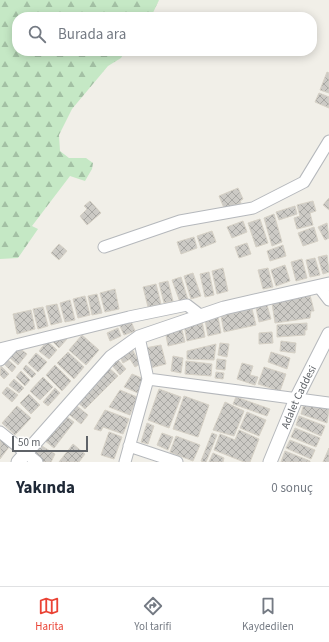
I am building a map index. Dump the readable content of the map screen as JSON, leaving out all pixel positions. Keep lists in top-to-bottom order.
{
  "streets": {
    "street": ["Adalet Caddesi"]
  },
  "scale_bar": "50 m",
  "page": {
    "search": "Burada ara",
    "scale": "50 m",
    "heading": ["Yakında", "0 sonuç"],
    "nav": ["Harita", "Yol tarifi", "Kaydedilen"]
  }
}
